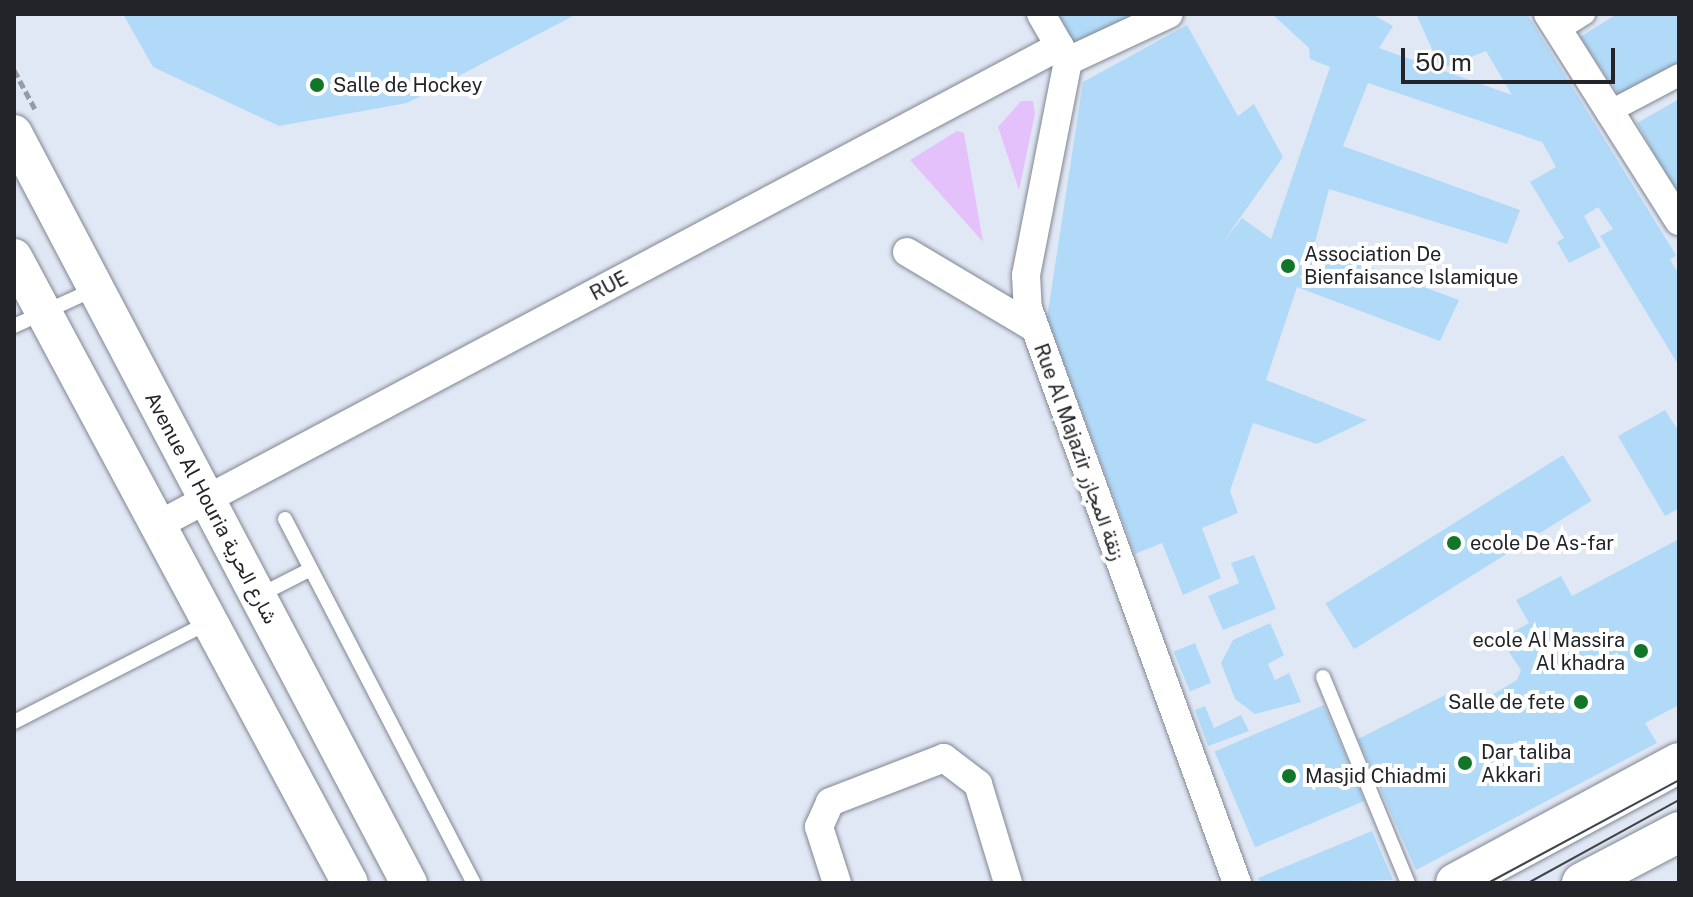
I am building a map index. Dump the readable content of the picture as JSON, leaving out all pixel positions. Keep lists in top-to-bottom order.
{
  "streets": {
    "street": ["RUE", "Rue Al Majazir زنقة المجازر", "Avenue Al Houria شارع الحرية"]
  },
  "crossings": [
    ["RUE", "Rue Al Majazir زنقة المجازر"],
    ["RUE", "Avenue Al Houria شارع الحرية"]
  ],
  "places": [
    "Salle de Hockey",
    "Association De Bienfaisance Islamique",
    "ecole De As-far",
    "ecole Al Massira Al khadra",
    "Salle de fete",
    "Dar taliba Akkari",
    "Masjid Chiadmi"
  ],
  "scale_bar": "50 m"
}
